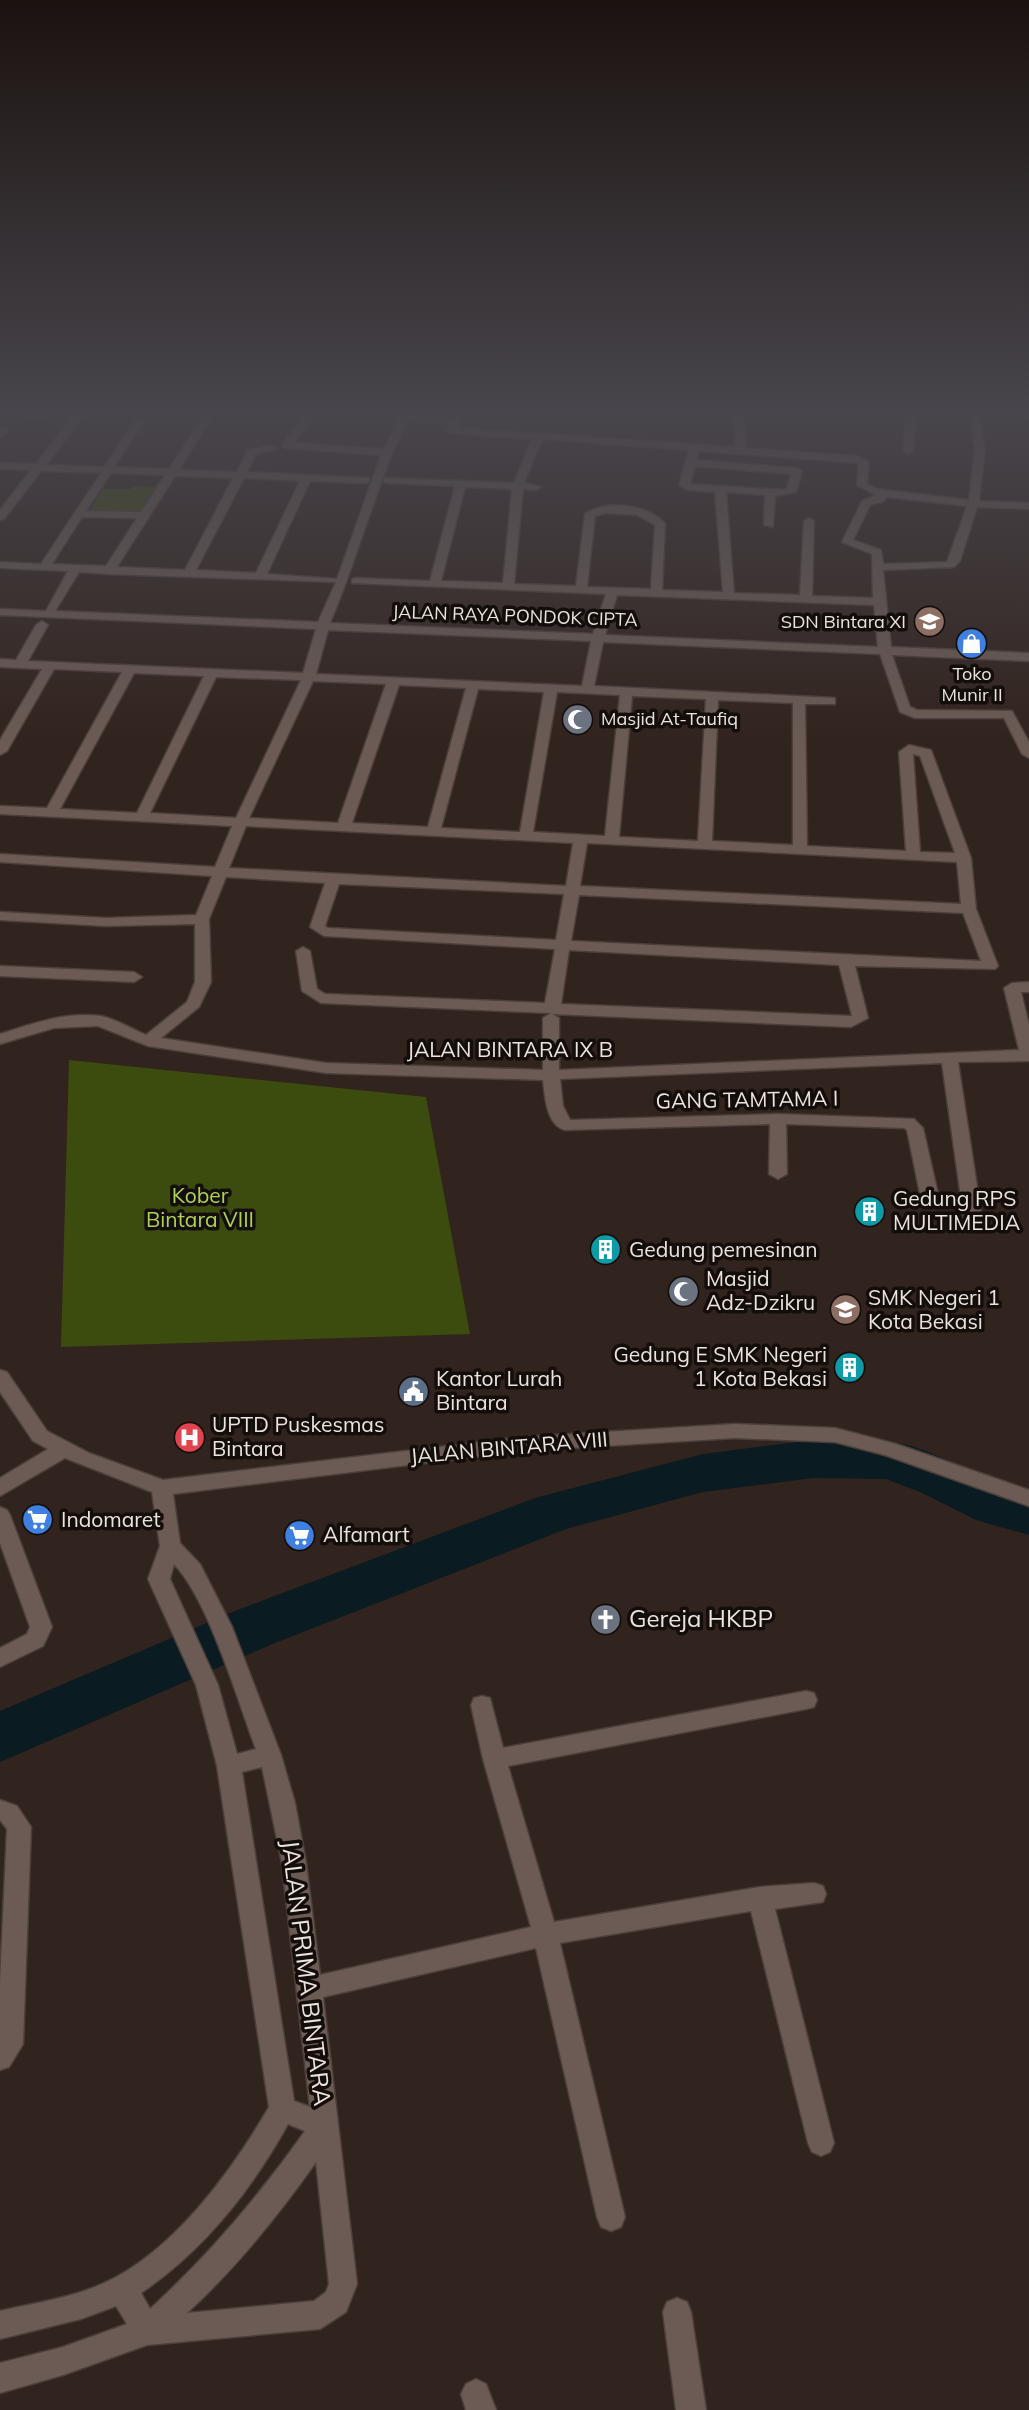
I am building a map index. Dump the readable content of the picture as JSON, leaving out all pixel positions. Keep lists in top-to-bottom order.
{
  "streets": {
    "street": [
      "JALAN RAYA PONDOK CIPTA",
      "JALAN BINTARA IX B",
      "GANG TAMTAMA I",
      "JALAN BINTARA VIII",
      "JALAN PRIMA BINTARA"
    ]
  },
  "crossings": [
    ["JALAN BINTARA IX B", "GANG TAMTAMA I"],
    ["JALAN BINTARA VIII", "JALAN PRIMA BINTARA"]
  ],
  "parks": ["Kober Bintara VIII"],
  "places": {
    "school or university": ["SDN Bintara XI", "SMK Negeri 1 Kota Bekasi"],
    "shop": ["Toko Munir II"],
    "mosque": ["Masjid At-Taufiq", "Masjid Adz-Dzikru"],
    "building": ["Gedung RPS MULTIMEDIA", "Gedung pemesinan", "Gedung E SMK Negeri 1 Kota Bekasi"],
    "public building": ["Kantor Lurah Bintara"],
    "hospital": ["UPTD Puskesmas Bintara"],
    "supermarket": ["Indomaret", "Alfamart"],
    "church": ["Gereja HKBP"]
  }
}
